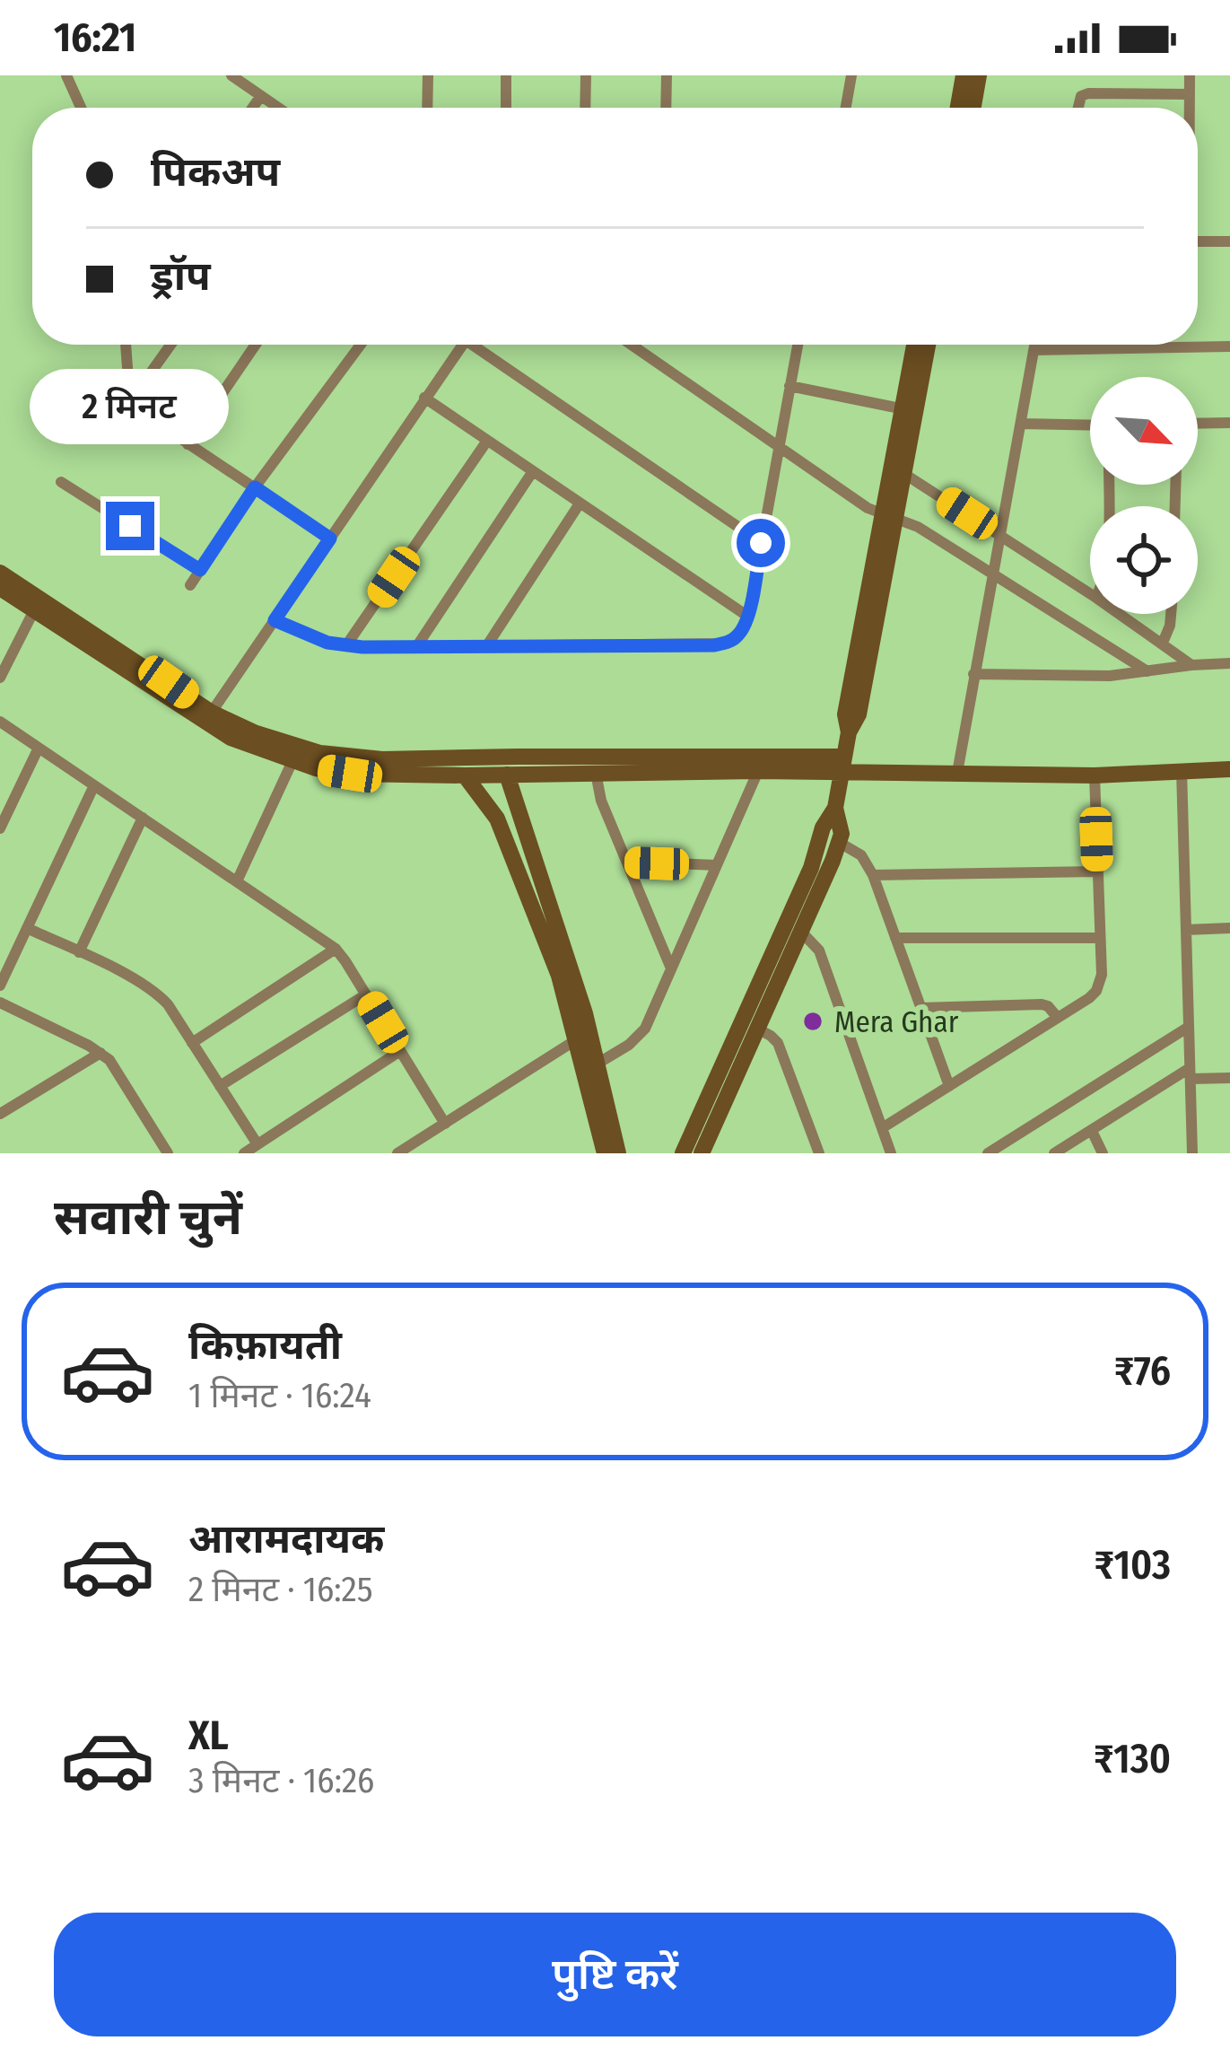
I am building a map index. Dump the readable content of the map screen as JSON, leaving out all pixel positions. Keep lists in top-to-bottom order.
{
  "places": ["Mera Ghar"],
  "north": "bottom right",
  "page": {
    "status": "16:21",
    "banner": ["पिकअप", "ड्रॉप"],
    "bubble": "2 मिनट",
    "heading": "सवारी चुनें",
    "list": [
      {
        "name": "किफ़ायती",
        "note": "1 मिनट · 16:24",
        "value": "₹76"
      },
      {
        "name": "आरामदायक",
        "note": "2 मिनट · 16:25",
        "value": "₹103"
      },
      {
        "name": "XL",
        "note": "3 मिनट · 16:26",
        "value": "₹130"
      }
    ],
    "buttons": "पुष्टि करें"
  }
}
